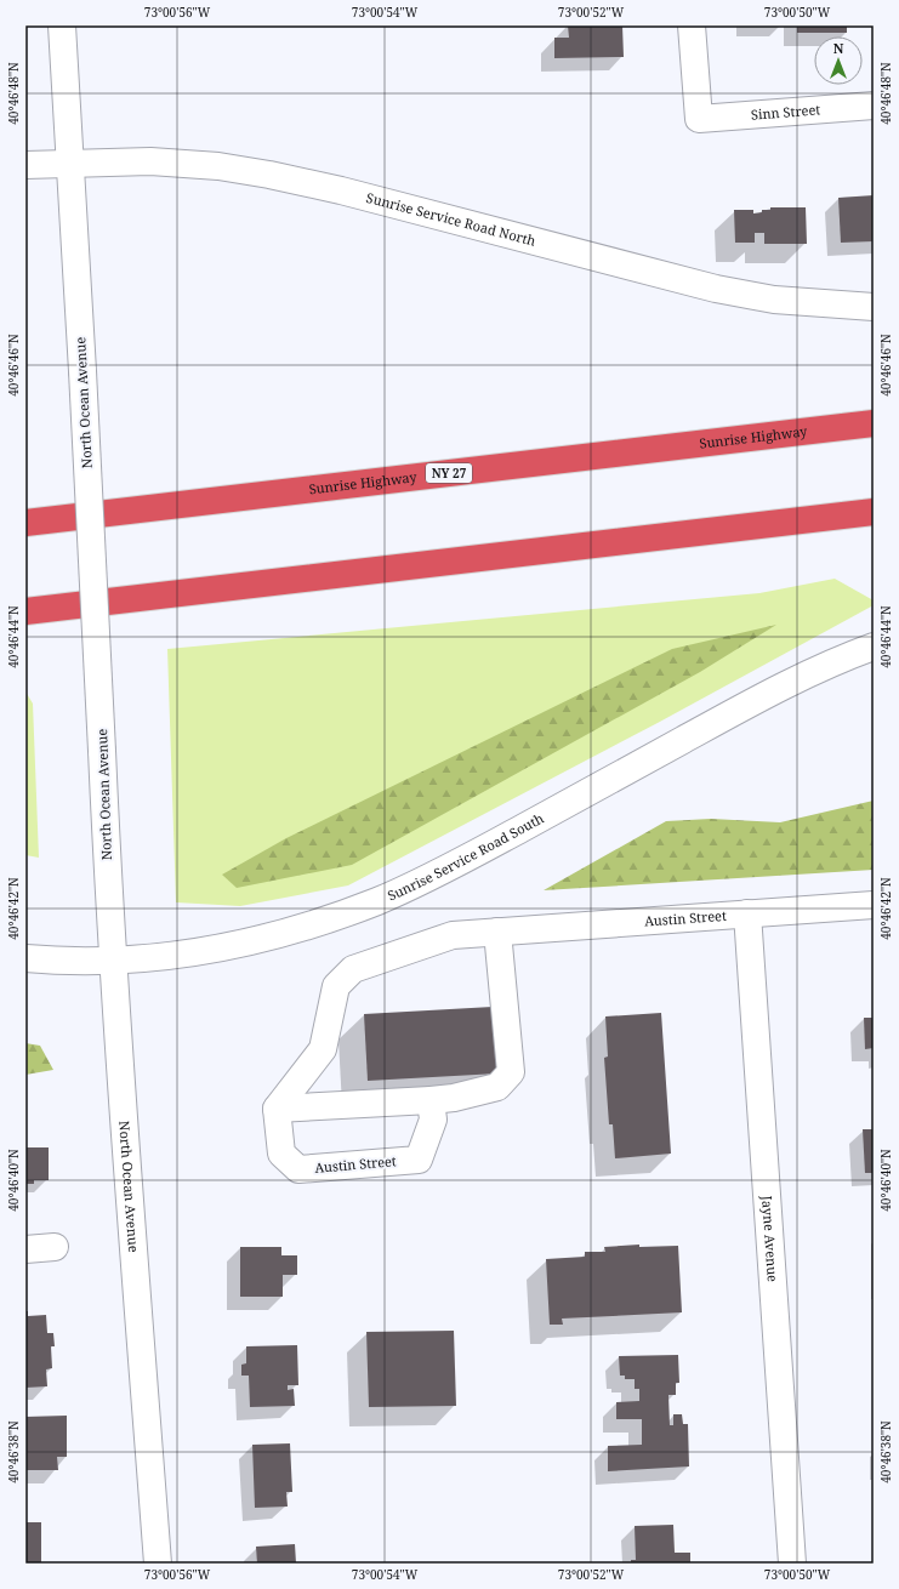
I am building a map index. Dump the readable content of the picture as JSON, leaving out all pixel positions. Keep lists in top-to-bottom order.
{
  "streets": {
    "highway": ["Sunrise Highway", "NY 27"],
    "street": [
      "Sinn Street",
      "Sunrise Service Road North",
      "North Ocean Avenue",
      "Sunrise Service Road South",
      "Austin Street",
      "Jayne Avenue"
    ]
  },
  "crossings": [
    ["Sunrise Service Road North", "North Ocean Avenue"],
    ["North Ocean Avenue", "Sunrise Service Road South"],
    ["Austin Street", "Jayne Avenue"]
  ],
  "north": "top",
  "coordinates": [
    "73°00'56\"W",
    "73°00'54\"W",
    "73°00'52\"W",
    "73°00'50\"W",
    "40°46'48\"N",
    "40°46'46\"N",
    "40°46'44\"N",
    "40°46'42\"N",
    "40°46'40\"N",
    "40°46'38\"N"
  ]
}
